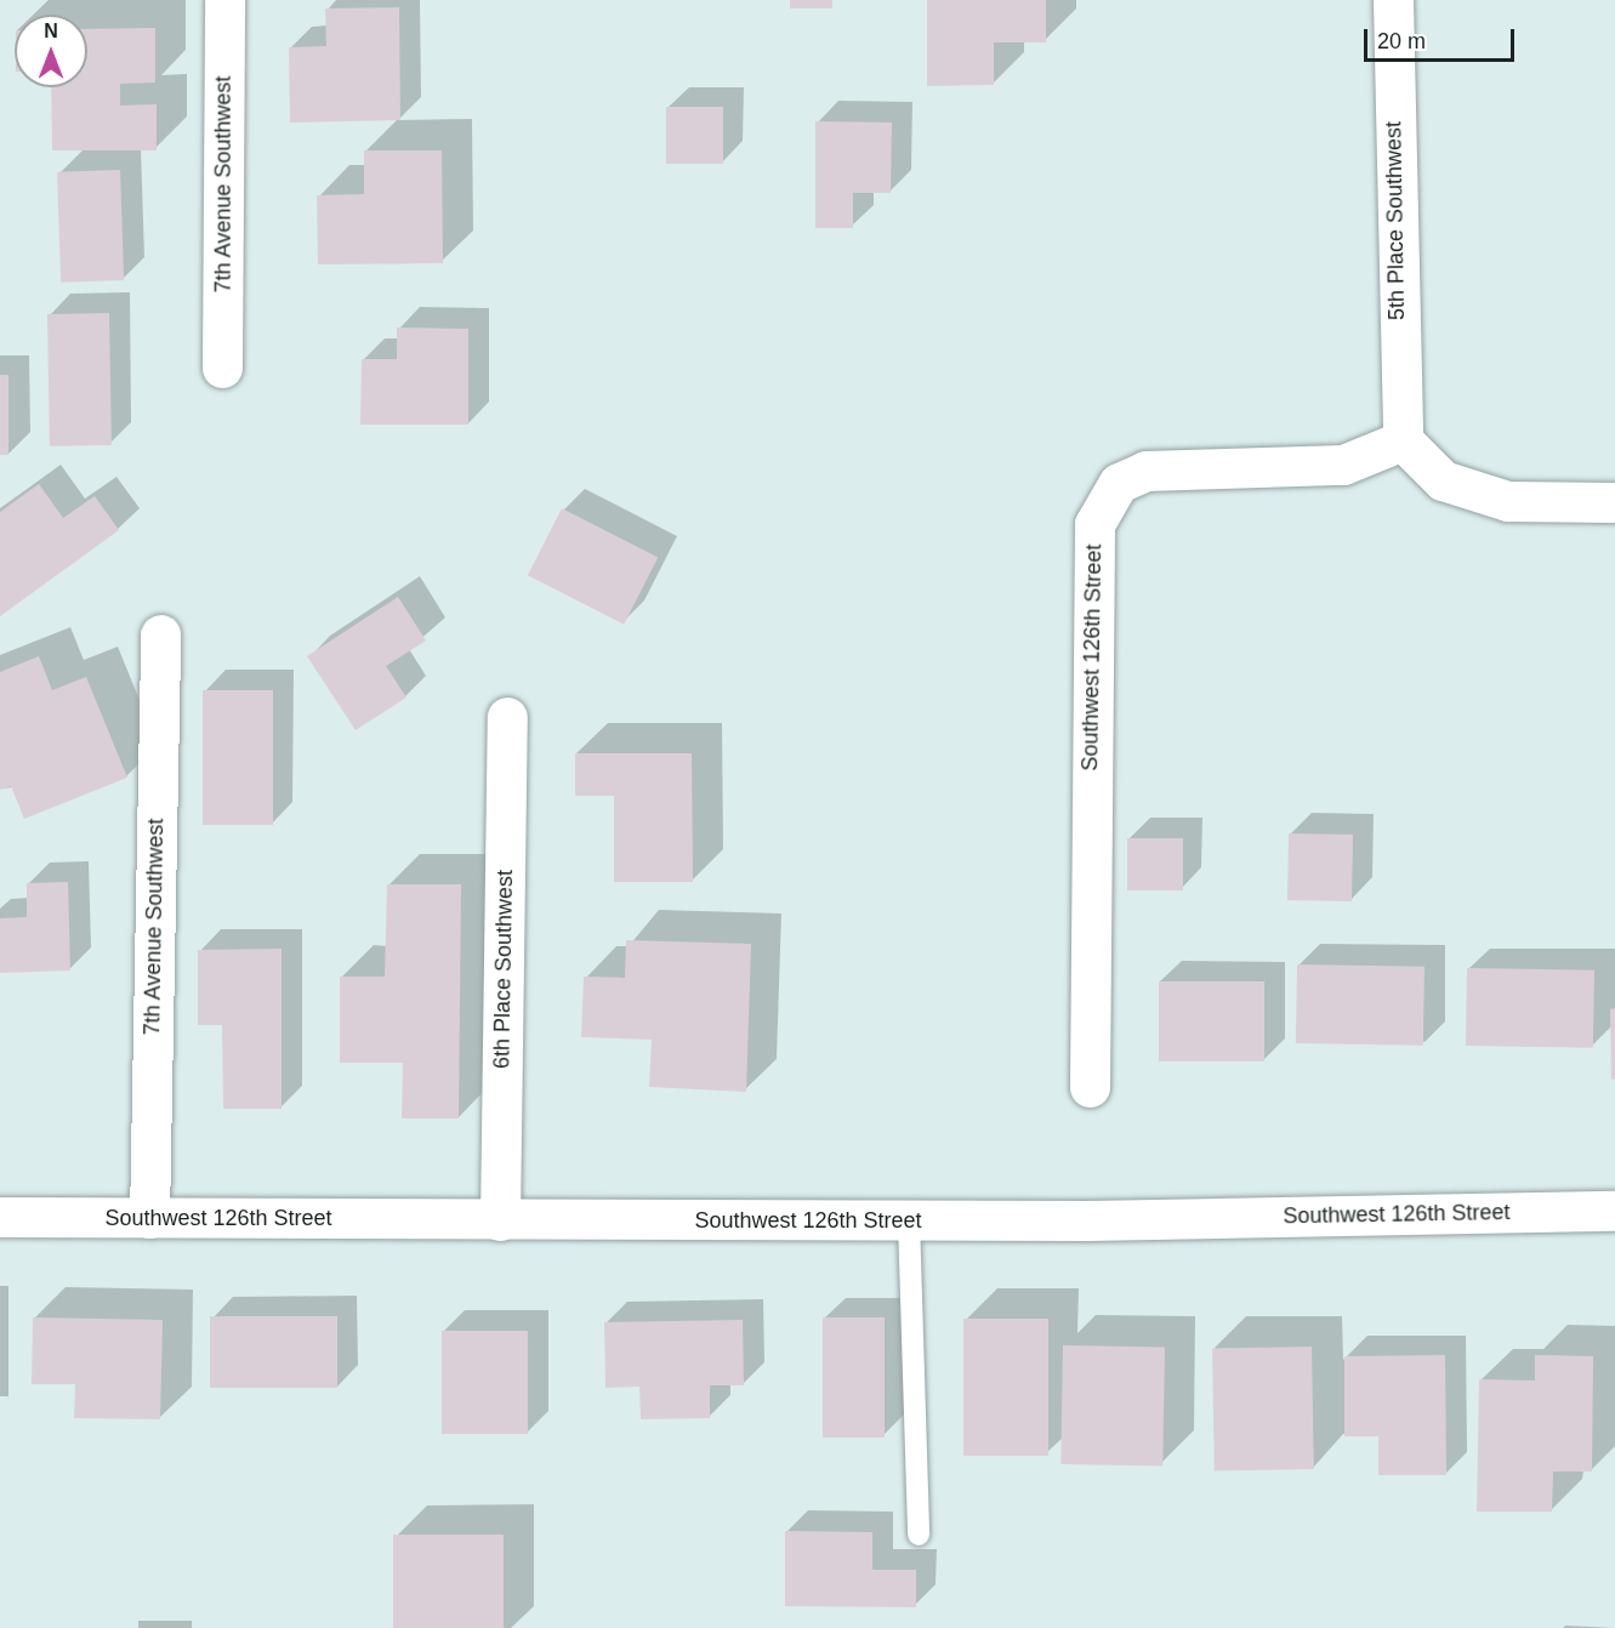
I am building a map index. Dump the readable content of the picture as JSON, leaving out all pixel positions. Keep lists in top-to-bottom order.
{
  "streets": {
    "street": [
      "7th Avenue Southwest",
      "5th Place Southwest",
      "Southwest 126th Street",
      "6th Place Southwest"
    ]
  },
  "crossings": [
    ["7th Avenue Southwest", "Southwest 126th Street"],
    ["5th Place Southwest", "Southwest 126th Street"],
    ["Southwest 126th Street", "6th Place Southwest"]
  ],
  "scale_bar": "20 m",
  "north": "top"
}
